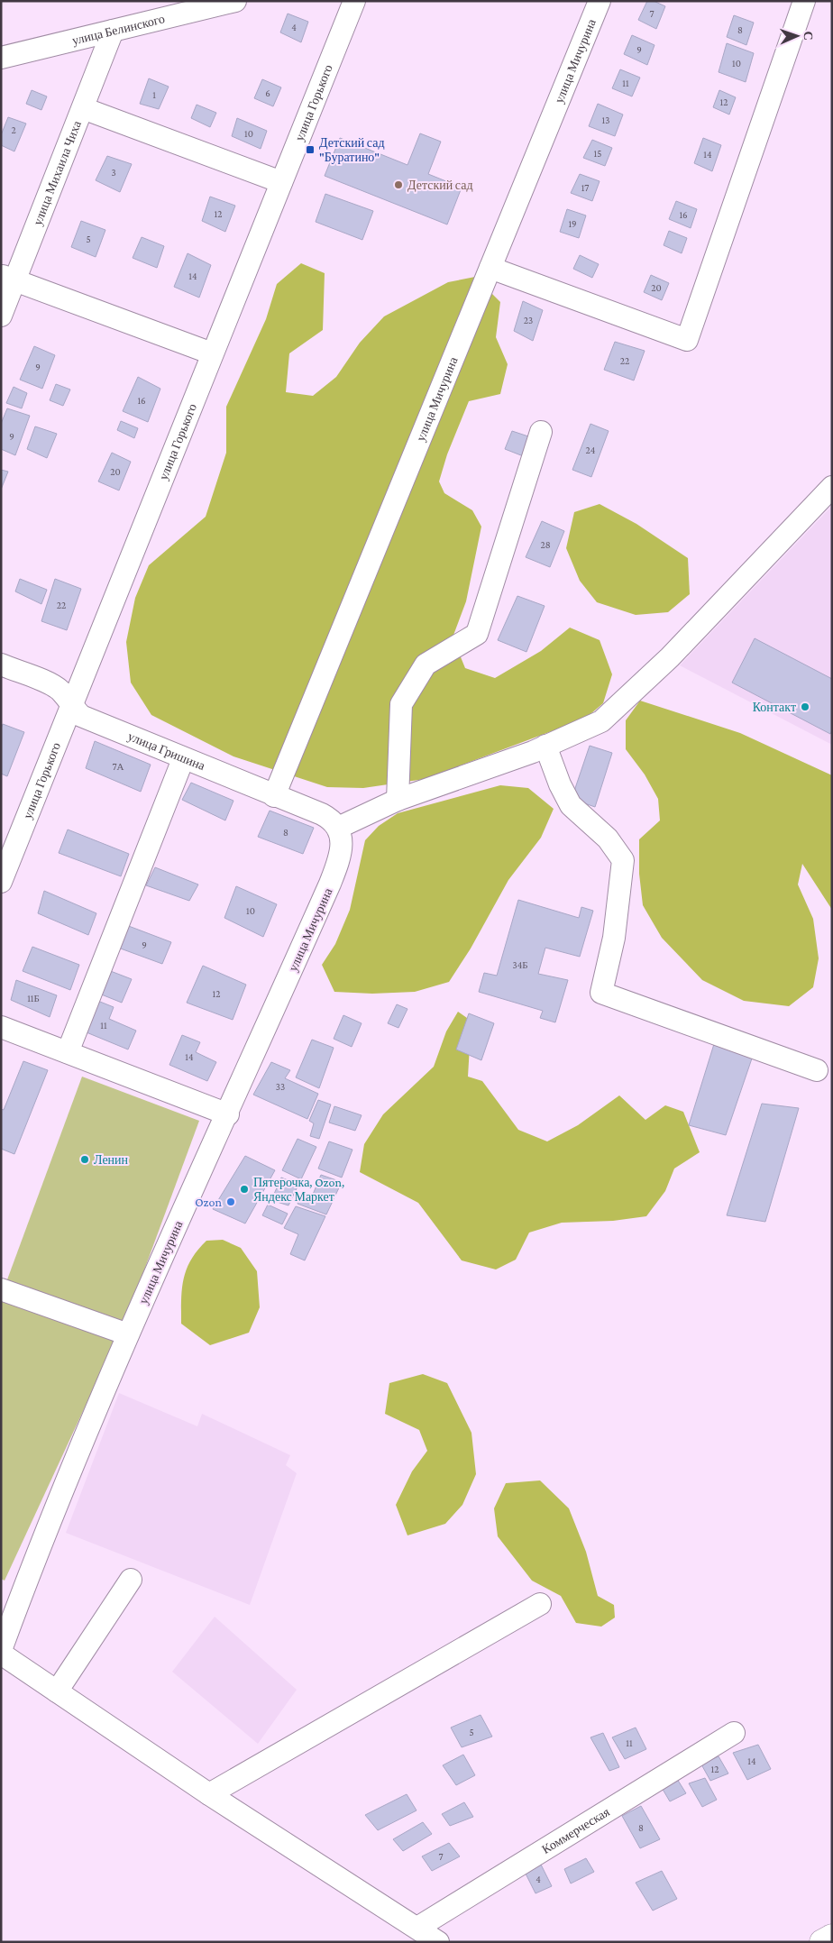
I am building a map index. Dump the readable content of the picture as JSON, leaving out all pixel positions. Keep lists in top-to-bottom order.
{
  "streets": {
    "street": [
      "улица Белинского",
      "улица Мичурина",
      "улица Горького",
      "улица Михаила Чиха",
      "улица Гришина",
      "Коммерческая"
    ]
  },
  "crossings": [
    ["улица Белинского", "улица Михаила Чиха"],
    ["улица Мичурина", "улица Гришина"],
    ["улица Горького", "улица Гришина"]
  ],
  "places": {
    "transit": ["Детский сад \"Буратино\""],
    "other": [
      "Детский сад",
      "Контакт",
      "Ленин",
      "Пятерочка, Ozon, Яндекс Маркет",
      "Ozon"
    ]
  },
  "house_numbers": [
    "7",
    "4",
    "8",
    "9",
    "10",
    "11",
    "6",
    "1",
    "12",
    "13",
    "2",
    "10",
    "15",
    "14",
    "3",
    "17",
    "12",
    "16",
    "19",
    "5",
    "14",
    "20",
    "23",
    "22",
    "9",
    "16",
    "9",
    "24",
    "20",
    "28",
    "22",
    "7А",
    "8",
    "10",
    "9",
    "34Б",
    "12",
    "11Б",
    "11",
    "14",
    "33",
    "5",
    "11",
    "14",
    "12",
    "8",
    "7",
    "4"
  ],
  "north": "right"
}
